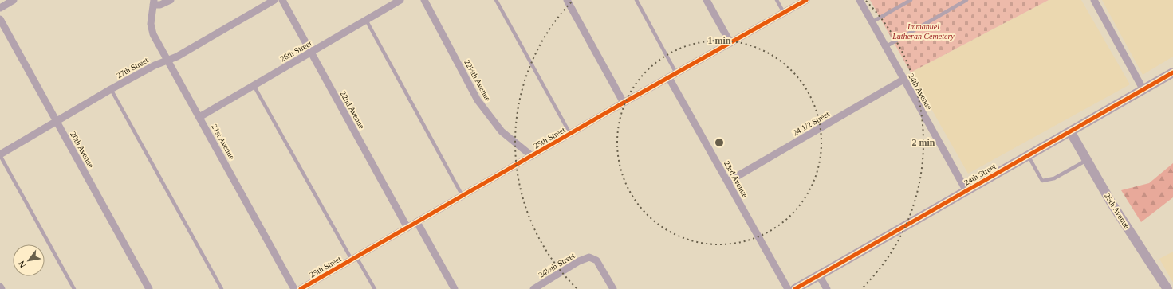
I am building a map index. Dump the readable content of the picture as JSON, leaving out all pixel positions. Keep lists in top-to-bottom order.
{
  "streets": {
    "street": [
      "26th Street",
      "27th Street",
      "22½th Avenue",
      "24th Avenue",
      "22nd Avenue",
      "24 1/2 Street",
      "25th Street",
      "21st Avenue",
      "20th Avenue",
      "24th Street",
      "23rd Avenue",
      "25th Avenue",
      "24½th Street"
    ]
  },
  "crossings": [
    ["26th Street", "22nd Avenue"],
    ["26th Street", "21st Avenue"],
    ["27th Street", "21st Avenue"],
    ["27th Street", "20th Avenue"],
    ["22½th Avenue", "25th Street"],
    ["24th Avenue", "24 1/2 Street"],
    ["24th Avenue", "24th Street"],
    ["22nd Avenue", "25th Street"],
    ["24 1/2 Street", "23rd Avenue"],
    ["25th Street", "23rd Avenue"],
    ["24th Street", "25th Avenue"]
  ],
  "parks": ["Immanuel Lutheran Cemetery"],
  "north": "bottom left",
  "rings": ["1 min", "2 min"]
}
